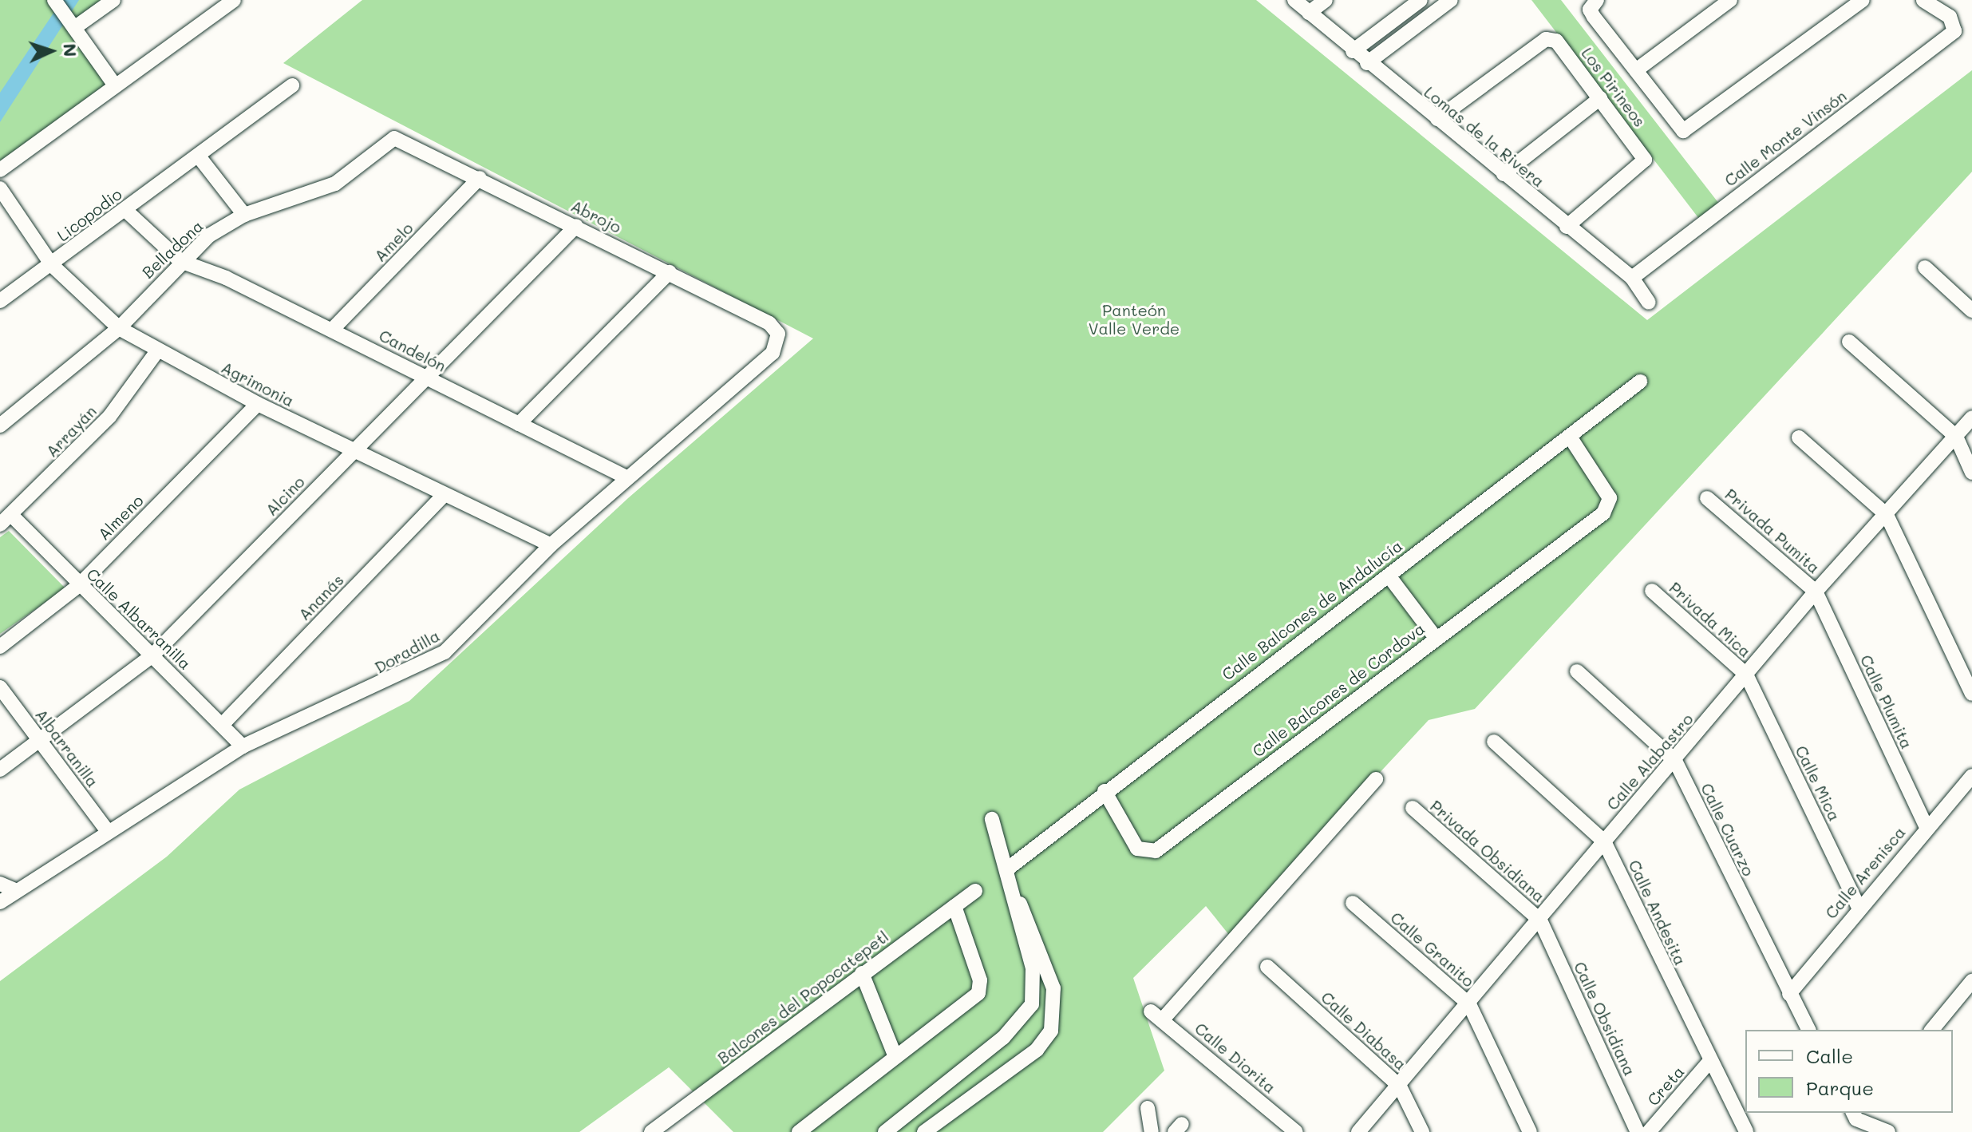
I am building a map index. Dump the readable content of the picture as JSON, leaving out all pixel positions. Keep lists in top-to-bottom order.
{
  "streets": {
    "street": [
      "Los Pirineos",
      "Lomas de la Rivera",
      "Calle Monte Vinsón",
      "Licopodio",
      "Abrojo",
      "Amelo",
      "Belladona",
      "Candelón",
      "Agrimonia",
      "Arrayán",
      "Alcino",
      "Almeno",
      "Privada Pumita",
      "Ananás",
      "Calle Balcones de Andalucía",
      "Calle Albarranilla",
      "Privada Mica",
      "Doradilla",
      "Calle Balcones de Cordova",
      "Calle Plumita",
      "Albarranilla",
      "Calle Alabastro",
      "Calle Mica",
      "Calle Cuarzo",
      "Privada Obsidiana",
      "Calle Arenisca",
      "Calle Andesita",
      "Calle Granito",
      "Balcones del Popocatepetl",
      "Calle Obsidiana",
      "Calle Diabasa",
      "Calle Diorita",
      "Creta"
    ]
  },
  "crossings": [
    ["Los Pirineos", "Lomas de la Rivera"],
    ["Lomas de la Rivera", "Calle Monte Vinsón"],
    ["Licopodio", "Candelón"],
    ["Licopodio", "Agrimonia"],
    ["Abrojo", "Amelo"],
    ["Abrojo", "Belladona"],
    ["Abrojo", "Alcino"],
    ["Abrojo", "Doradilla"],
    ["Amelo", "Candelón"],
    ["Belladona", "Candelón"],
    ["Belladona", "Agrimonia"],
    ["Candelón", "Alcino"],
    ["Candelón", "Doradilla"],
    ["Agrimonia", "Arrayán"],
    ["Agrimonia", "Alcino"],
    ["Agrimonia", "Almeno"],
    ["Agrimonia", "Ananás"],
    ["Agrimonia", "Doradilla"],
    ["Arrayán", "Calle Albarranilla"],
    ["Alcino", "Calle Albarranilla"],
    ["Alcino", "Albarranilla"],
    ["Almeno", "Calle Albarranilla"],
    ["Privada Pumita", "Calle Plumita"],
    ["Privada Pumita", "Calle Alabastro"],
    ["Ananás", "Calle Albarranilla"],
    ["Calle Balcones de Andalucía", "Calle Balcones de Cordova"],
    ["Calle Albarranilla", "Doradilla"],
    ["Privada Mica", "Calle Alabastro"],
    ["Privada Mica", "Calle Mica"],
    ["Doradilla", "Albarranilla"],
    ["Calle Plumita", "Calle Alabastro"],
    ["Calle Plumita", "Calle Arenisca"],
    ["Calle Alabastro", "Calle Mica"],
    ["Calle Alabastro", "Calle Cuarzo"],
    ["Calle Alabastro", "Privada Obsidiana"],
    ["Calle Alabastro", "Calle Andesita"],
    ["Calle Alabastro", "Calle Granito"],
    ["Calle Alabastro", "Calle Obsidiana"],
    ["Calle Alabastro", "Calle Diabasa"],
    ["Calle Mica", "Calle Arenisca"],
    ["Calle Cuarzo", "Calle Arenisca"],
    ["Privada Obsidiana", "Calle Obsidiana"],
    ["Calle Andesita", "Creta"]
  ],
  "parks": ["Panteón Valle Verde"],
  "legend": ["Calle", "Parque"],
  "north": "right"
}
